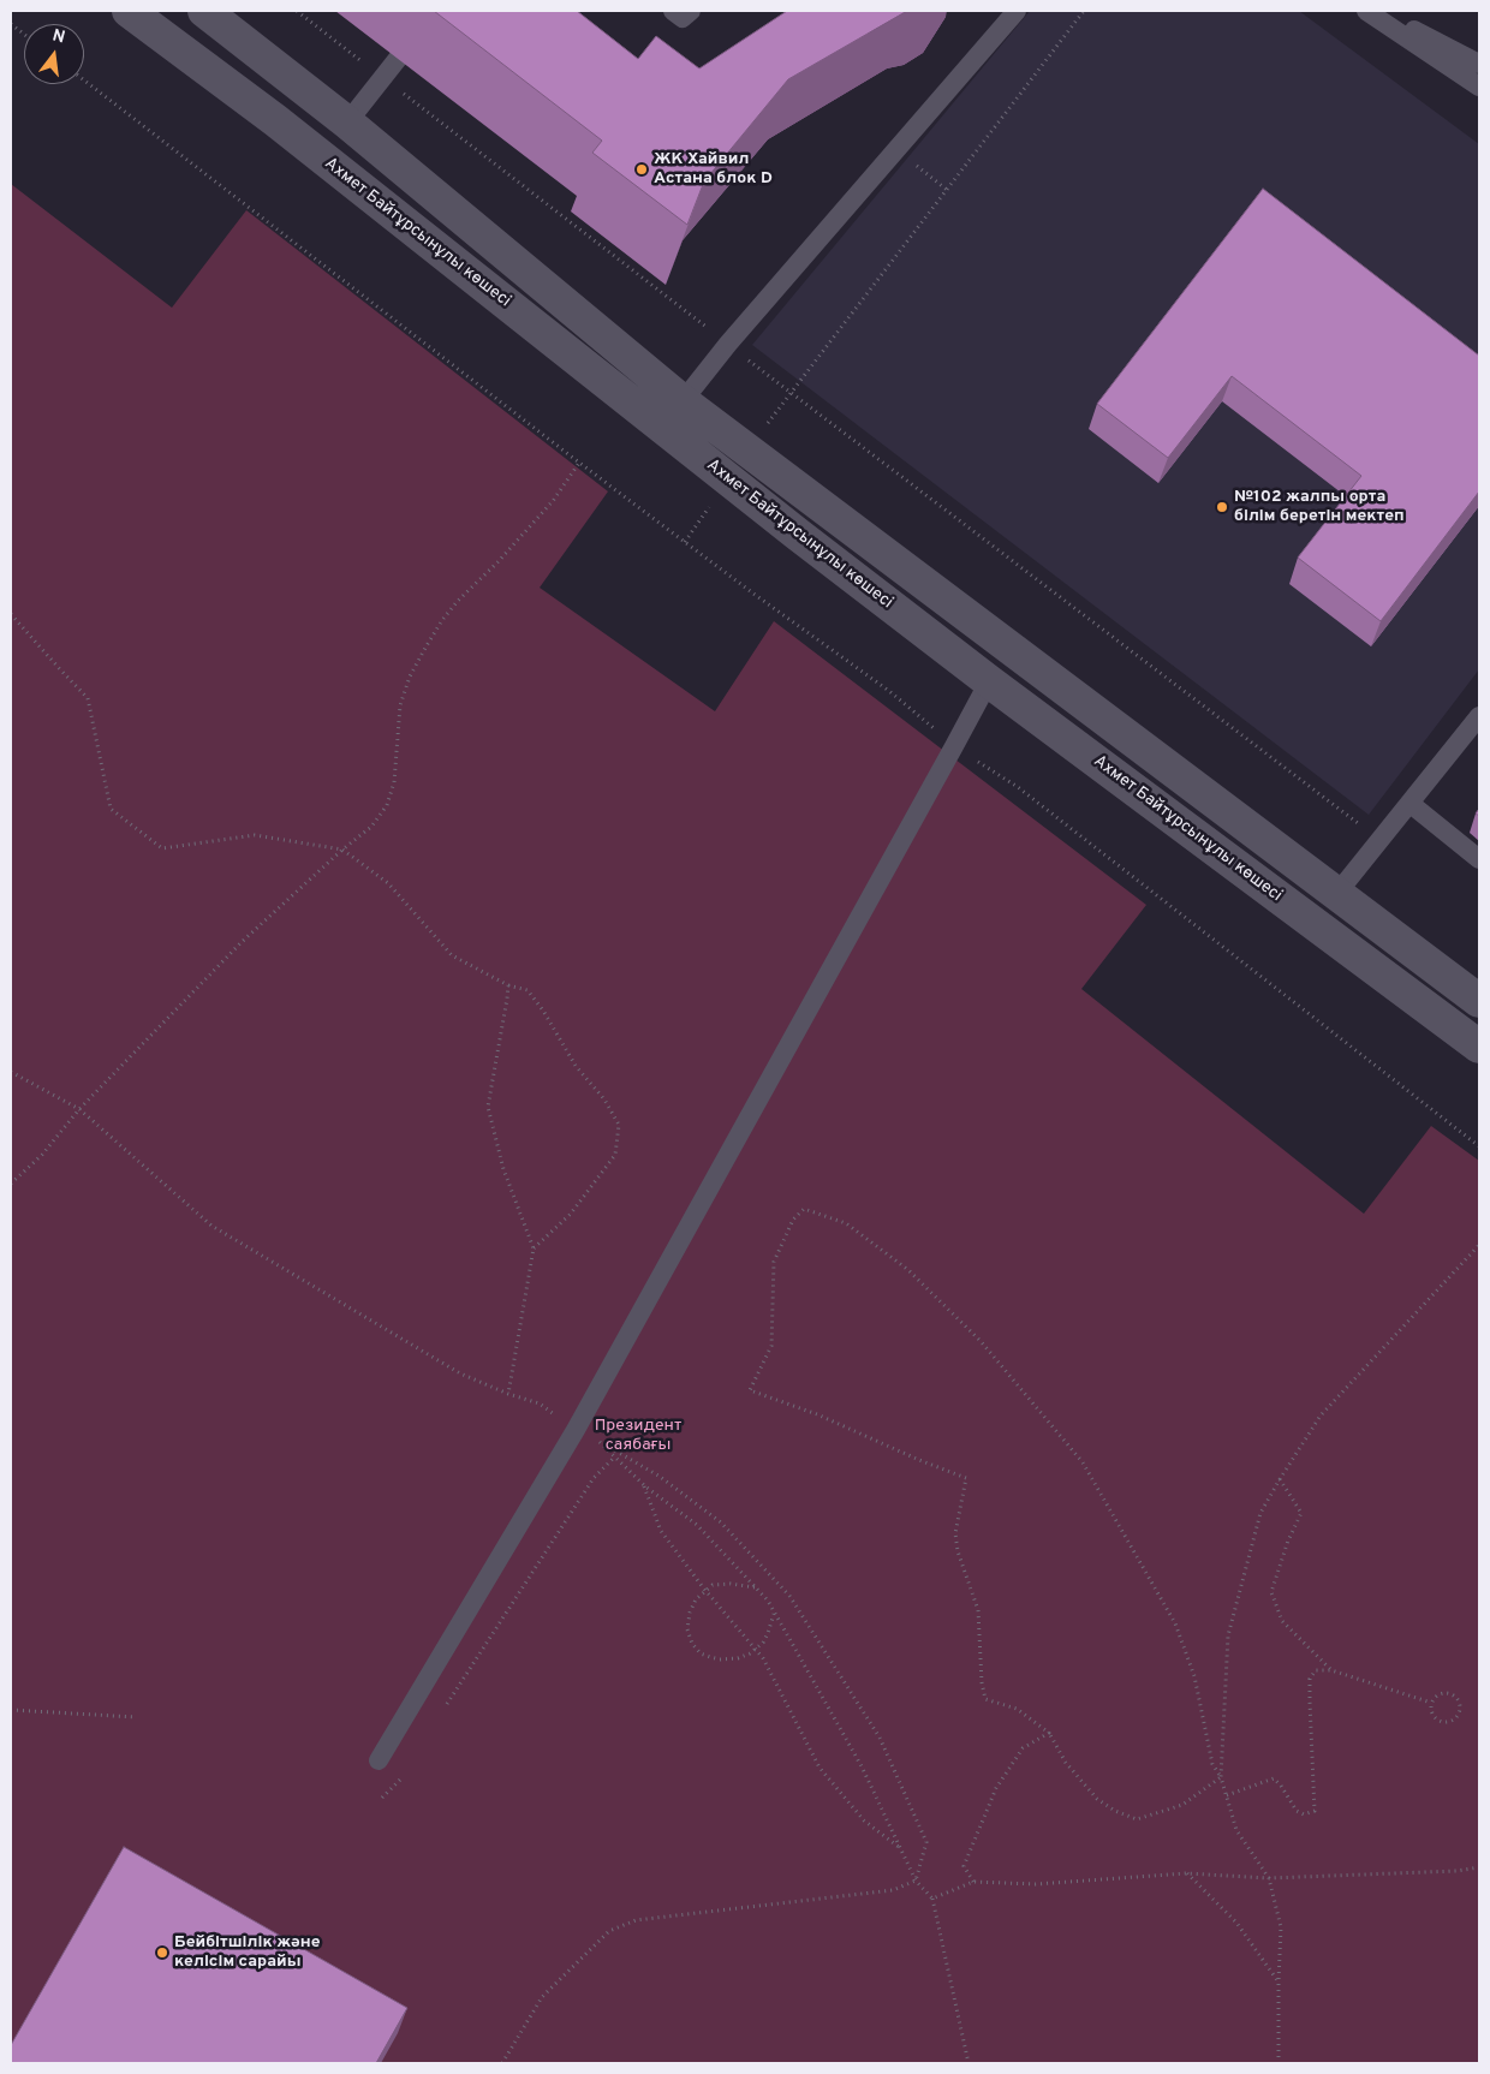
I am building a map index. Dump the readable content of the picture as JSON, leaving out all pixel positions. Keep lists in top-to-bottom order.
{
  "streets": {
    "street": ["Ахмет Байтұрсынұлы көшесі"]
  },
  "parks": ["Президент саябағы"],
  "places": ["ЖК Хайвил Астана блок D", "№102 жалпы орта білім беретін мектеп", "Бейбітшілік және келісім сарайы"],
  "north": "top"
}
